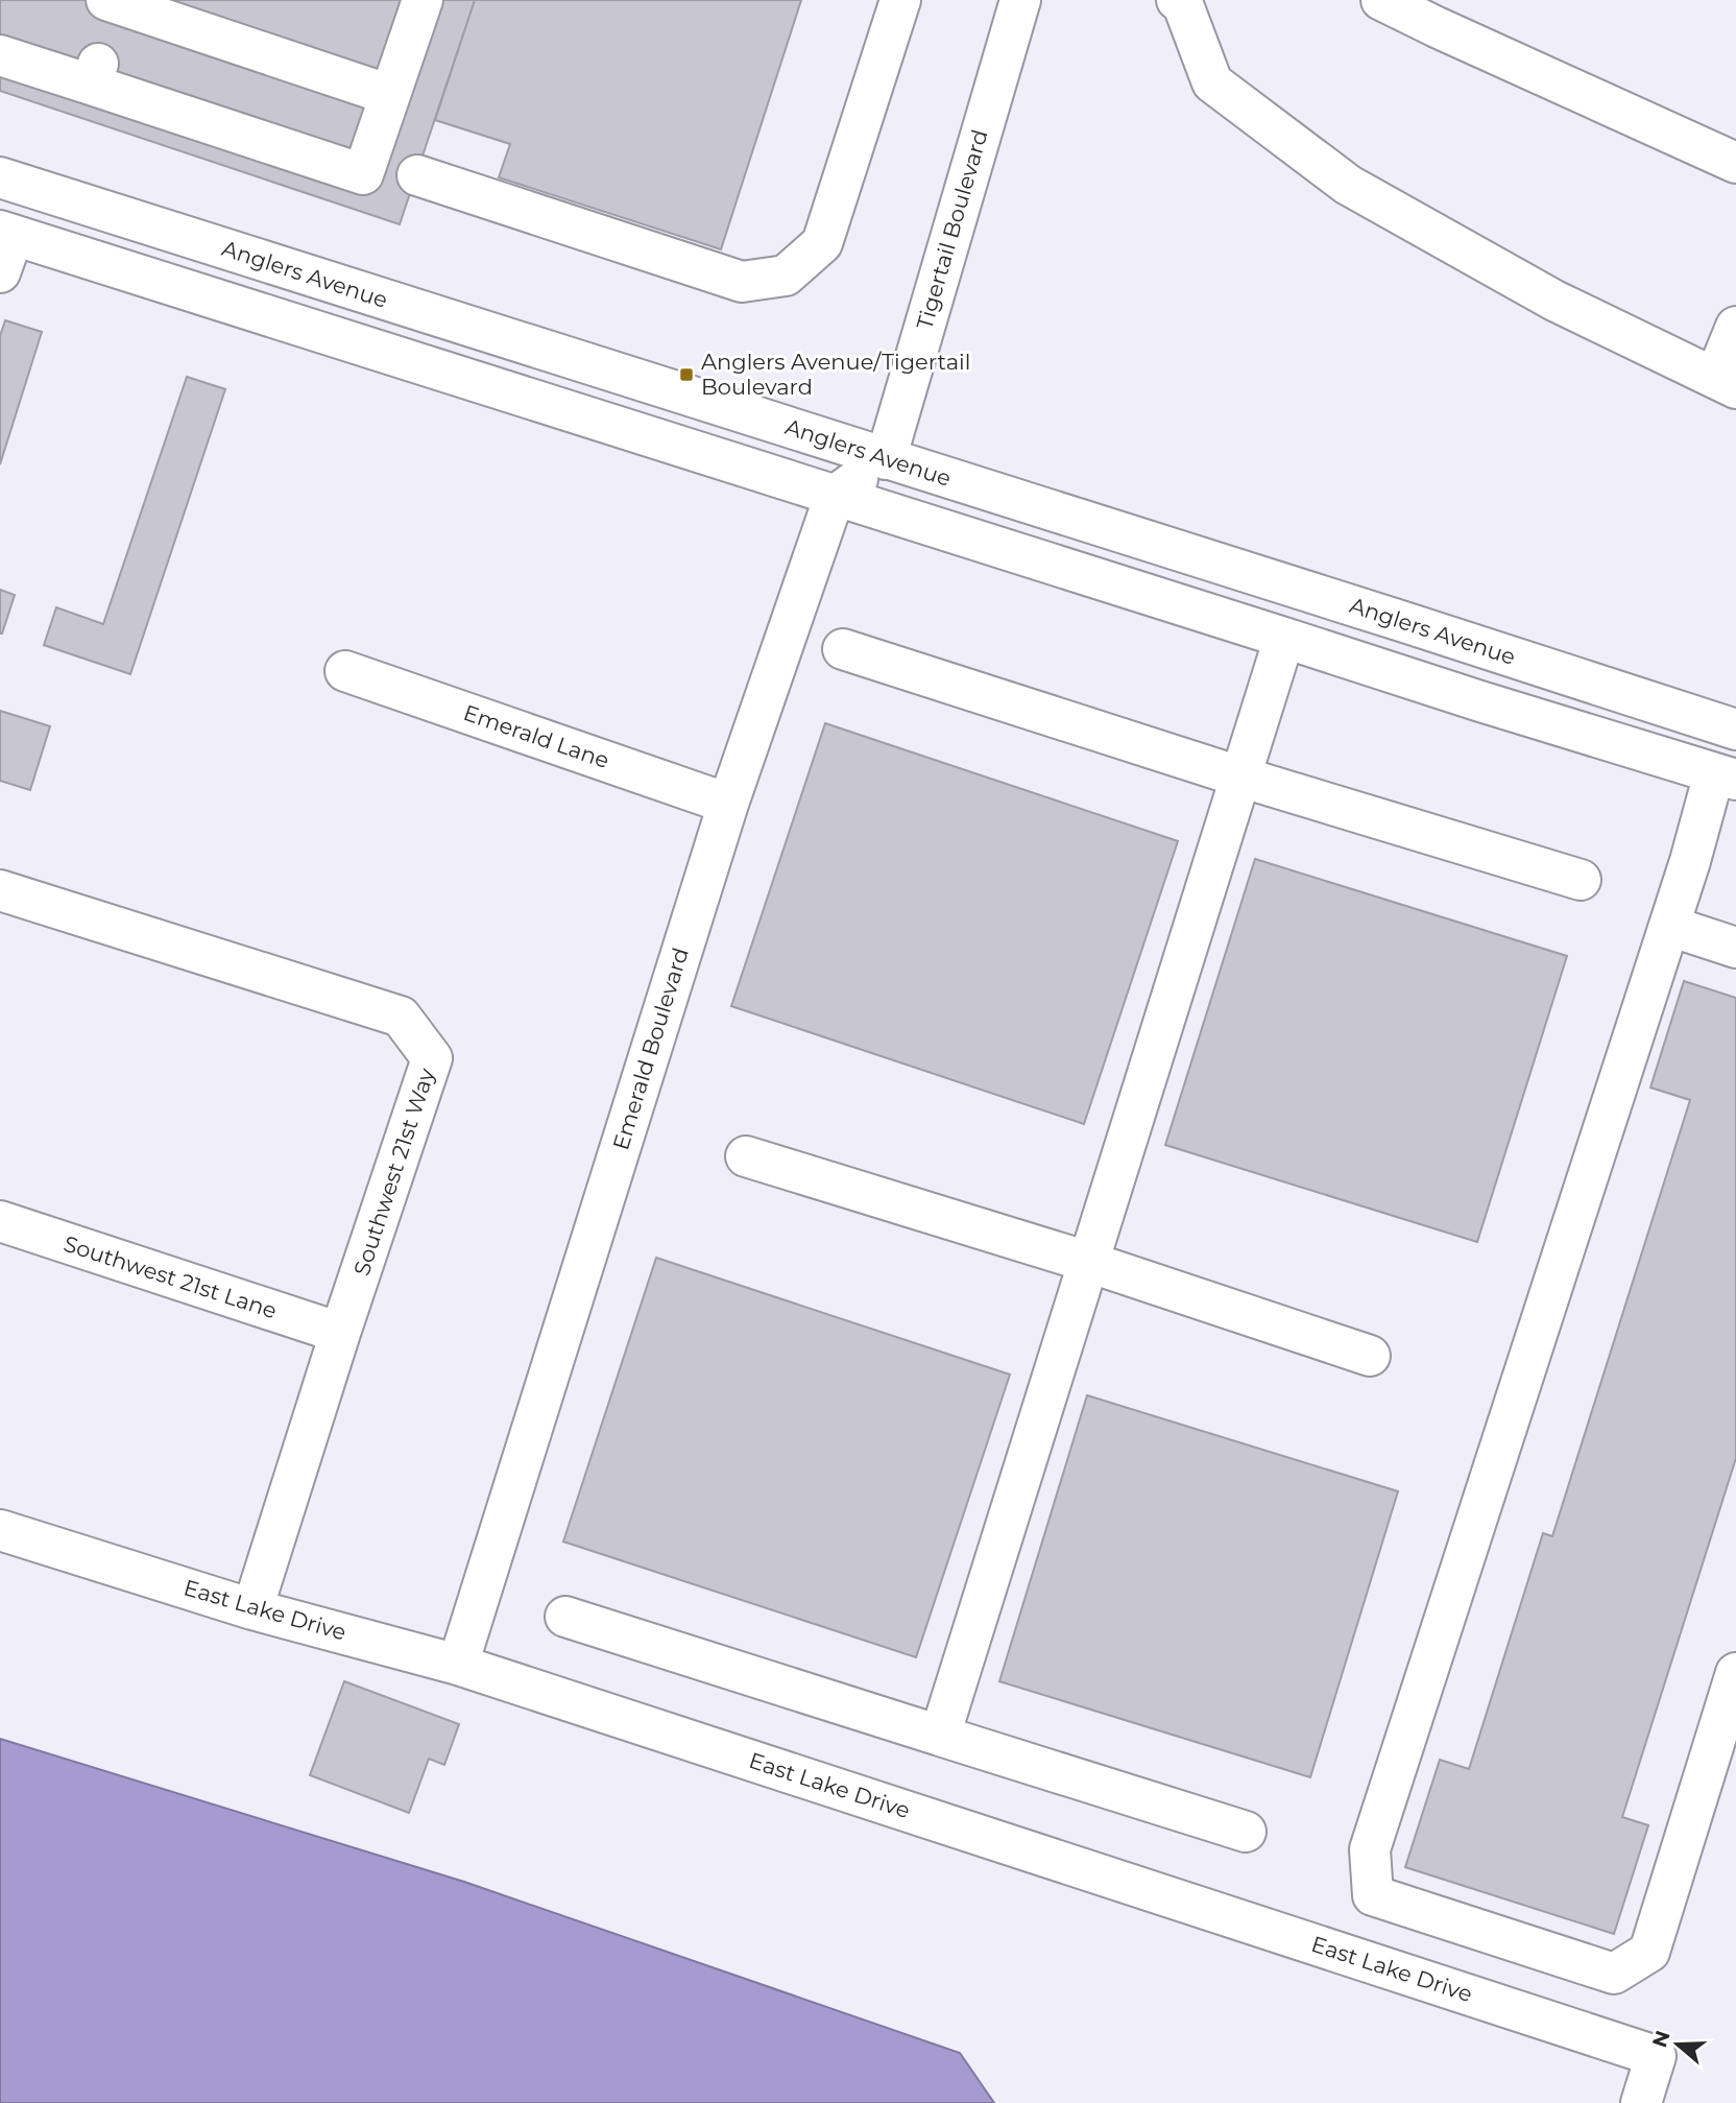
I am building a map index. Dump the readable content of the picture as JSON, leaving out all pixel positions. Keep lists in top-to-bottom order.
{
  "streets": {
    "street": [
      "Tigertail Boulevard",
      "Anglers Avenue",
      "Emerald Lane",
      "Emerald Boulevard",
      "Southwest 21st Way",
      "Southwest 21st Lane",
      "East Lake Drive"
    ]
  },
  "crossings": [
    ["Tigertail Boulevard", "Anglers Avenue"],
    ["Emerald Lane", "Emerald Boulevard"],
    ["Emerald Boulevard", "East Lake Drive"],
    ["Southwest 21st Way", "Southwest 21st Lane"],
    ["Southwest 21st Way", "East Lake Drive"]
  ],
  "places": {
    "transit": ["Anglers Avenue/Tigertail Boulevard"]
  },
  "north": "left"
}
